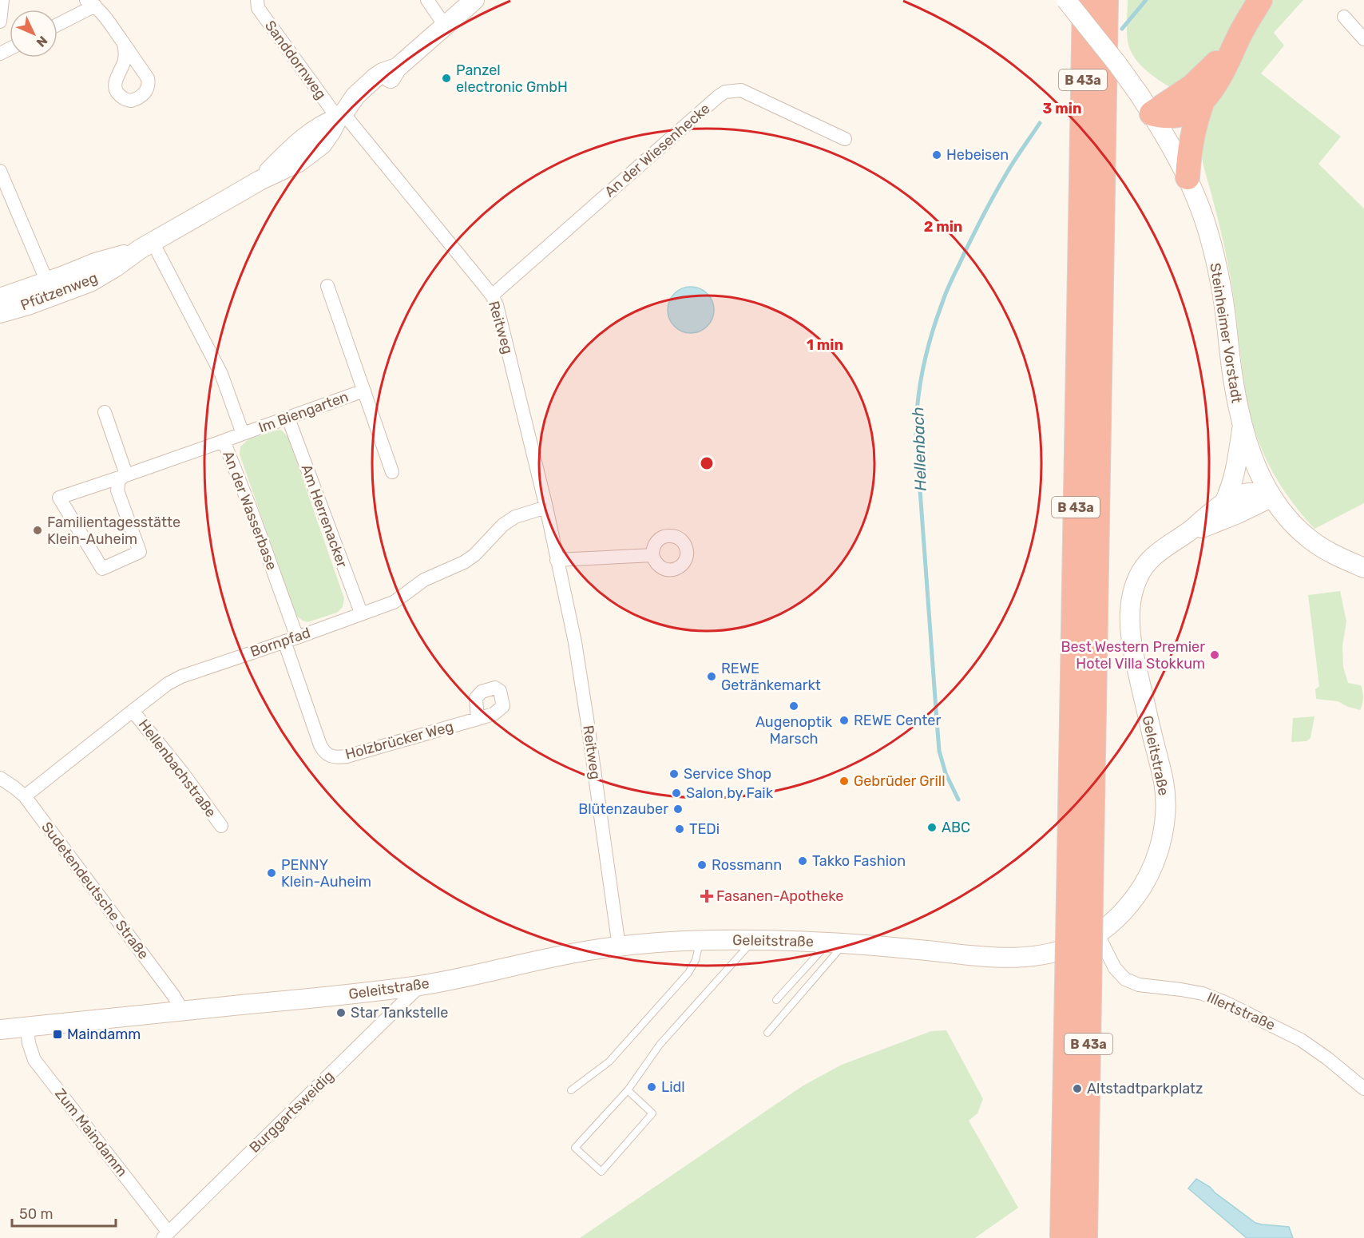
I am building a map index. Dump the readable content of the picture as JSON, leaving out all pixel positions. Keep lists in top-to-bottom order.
{
  "streets": {
    "highway": ["B 43a"],
    "main road": ["Pfützenweg", "Steinheimer Vorstadt", "Geleitstraße"],
    "street": [
      "Sanddornweg",
      "An der Wiesenhecke",
      "Reitweg",
      "Im Biengarten",
      "An der Wasserbase",
      "Am Herrenacker",
      "Bornpfad",
      "Holzbrücker Weg",
      "Hellenbachstraße",
      "Sudetendeutsche Straße",
      "Illertstraße",
      "Burggartsweidig",
      "Zum Maindamm"
    ]
  },
  "crossings": [
    ["Sanddornweg", "Pfützenweg"],
    ["Sanddornweg", "Reitweg"],
    ["An der Wiesenhecke", "Reitweg"],
    ["Pfützenweg", "Reitweg"],
    ["Pfützenweg", "An der Wasserbase"],
    ["Reitweg", "Bornpfad"],
    ["Reitweg", "Geleitstraße"],
    ["Steinheimer Vorstadt", "Geleitstraße"],
    ["Im Biengarten", "An der Wasserbase"],
    ["Im Biengarten", "Am Herrenacker"],
    ["An der Wasserbase", "Bornpfad"],
    ["An der Wasserbase", "Holzbrücker Weg"],
    ["Am Herrenacker", "Bornpfad"],
    ["Bornpfad", "Holzbrücker Weg"],
    ["Bornpfad", "Hellenbachstraße"],
    ["Bornpfad", "Sudetendeutsche Straße"],
    ["Geleitstraße", "Sudetendeutsche Straße"],
    ["Geleitstraße", "Illertstraße"],
    ["Geleitstraße", "Burggartsweidig"],
    ["Geleitstraße", "Zum Maindamm"],
    ["Burggartsweidig", "Zum Maindamm"]
  ],
  "water": ["Hellenbach"],
  "places": {
    "other": [
      "Panzel electronic GmbH",
      "Hebeisen",
      "Familientagesstätte Klein-Auheim",
      "Best Western Premier Hotel Villa Stokkum",
      "REWE Getränkemarkt",
      "Augenoptik Marsch",
      "REWE Center",
      "Service Shop",
      "Gebrüder Grill",
      "Salon by Faik",
      "Blütenzauber",
      "ABC",
      "TEDi",
      "Takko Fashion",
      "Rossmann",
      "PENNY Klein-Auheim",
      "Star Tankstelle",
      "Lidl",
      "Altstadtparkplatz"
    ],
    "health": ["Fasanen-Apotheke"],
    "transit": ["Maindamm"]
  },
  "scale_bar": "50 m",
  "north": "bottom right",
  "rings": ["3 min", "2 min", "1 min"]
}
